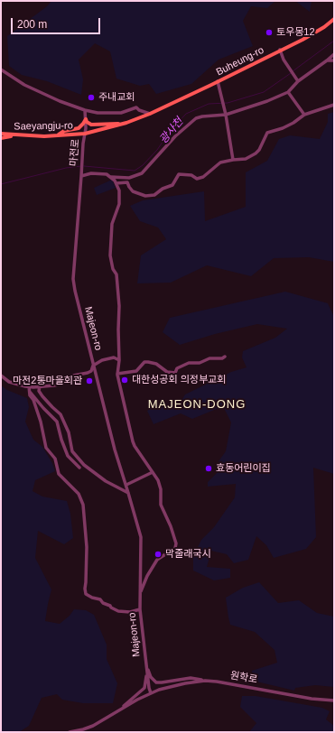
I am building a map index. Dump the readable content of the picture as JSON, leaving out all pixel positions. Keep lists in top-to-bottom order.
{
  "streets": {
    "main road": ["Buheung-ro", "Saeyangju-ro"],
    "street": ["마전로", "Majeon-ro", "원학로"]
  },
  "crossings": [
    ["Buheung-ro", "Saeyangju-ro"],
    ["Buheung-ro", "마전로"],
    ["Saeyangju-ro", "마전로"],
    ["마전로", "Majeon-ro"],
    ["Majeon-ro", "원학로"]
  ],
  "districts": ["MAJEON-DONG"],
  "water": ["광사천"],
  "places": [
    "토우몽12",
    "주내교회",
    "대한성공회 의정부교회",
    "마전2통마을회관",
    "효동어린이집",
    "막줄래국시"
  ],
  "scale_bar": "200 m"
}
